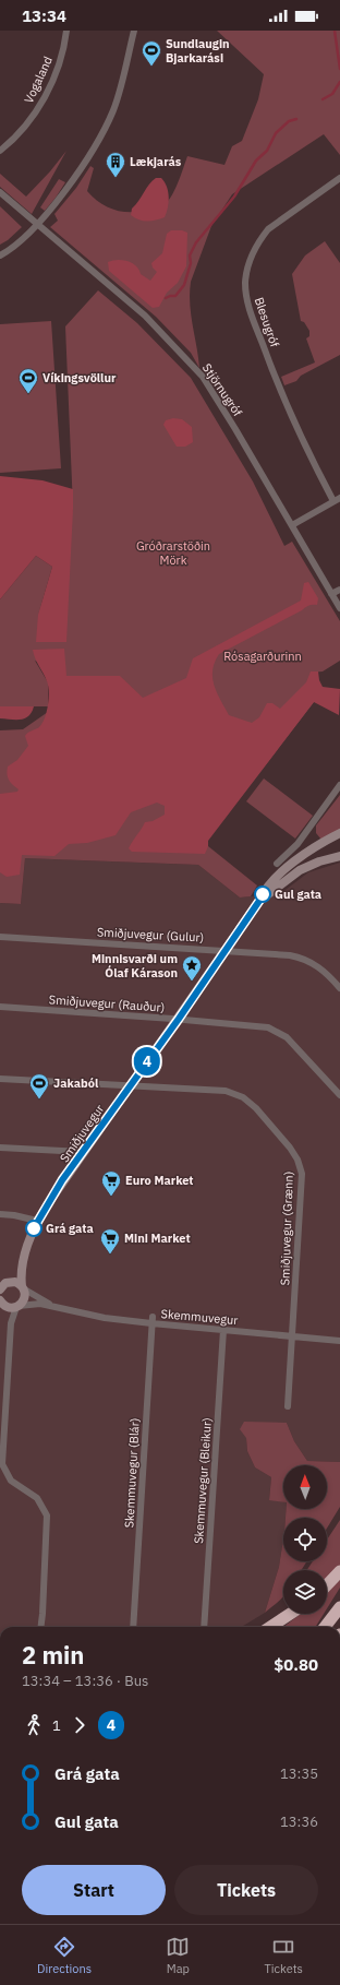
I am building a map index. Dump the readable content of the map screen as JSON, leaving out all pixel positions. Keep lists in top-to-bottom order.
{
  "streets": {
    "street": [
      "Vogaland",
      "Blesugróf",
      "Stjörnugróf",
      "Smiðjuvegur (Gulur)",
      "Smiðjuvegur (Rauður)",
      "Smiðjuvegur",
      "Smiðjuvegur (Grænn)",
      "Skemmuvegur",
      "Skemmuvegur (Blár)",
      "Skemmuvegur (Bleikur)"
    ]
  },
  "crossings": [
    ["Smiðjuvegur (Gulur)", "Smiðjuvegur"],
    ["Smiðjuvegur (Rauður)", "Smiðjuvegur"],
    ["Smiðjuvegur", "Smiðjuvegur (Grænn)"],
    ["Smiðjuvegur", "Skemmuvegur"],
    ["Smiðjuvegur (Grænn)", "Skemmuvegur"],
    ["Skemmuvegur", "Skemmuvegur (Blár)"],
    ["Skemmuvegur", "Skemmuvegur (Bleikur)"]
  ],
  "parks": ["Gróðrarstöðin Mörk", "Rósagarðurinn"],
  "places": {
    "sports": ["Sundlaugin Bjarkarási", "Víkingsvöllur", "Jakaból"],
    "building": ["Lækjarás"],
    "other": ["Gul gata", "Grá gata"],
    "place": ["Minnisvarði um Ólaf Kárason"],
    "supermarket": ["Euro Market", "Mini Market"]
  },
  "lines": ["bus line 4"],
  "north": "top",
  "page": {
    "status": "13:34",
    "on_map": "4",
    "heading": ["2 min", "13:34 – 13:36 · Bus", "$0.80"],
    "legs": ["1", "4"],
    "list": [
      {
        "name": "Grá gata",
        "value": "13:35"
      },
      {
        "name": "Gul gata",
        "value": "13:36"
      }
    ],
    "buttons": ["Start", "Tickets"],
    "tabs": ["Directions", "Map", "Tickets"]
  }
}
